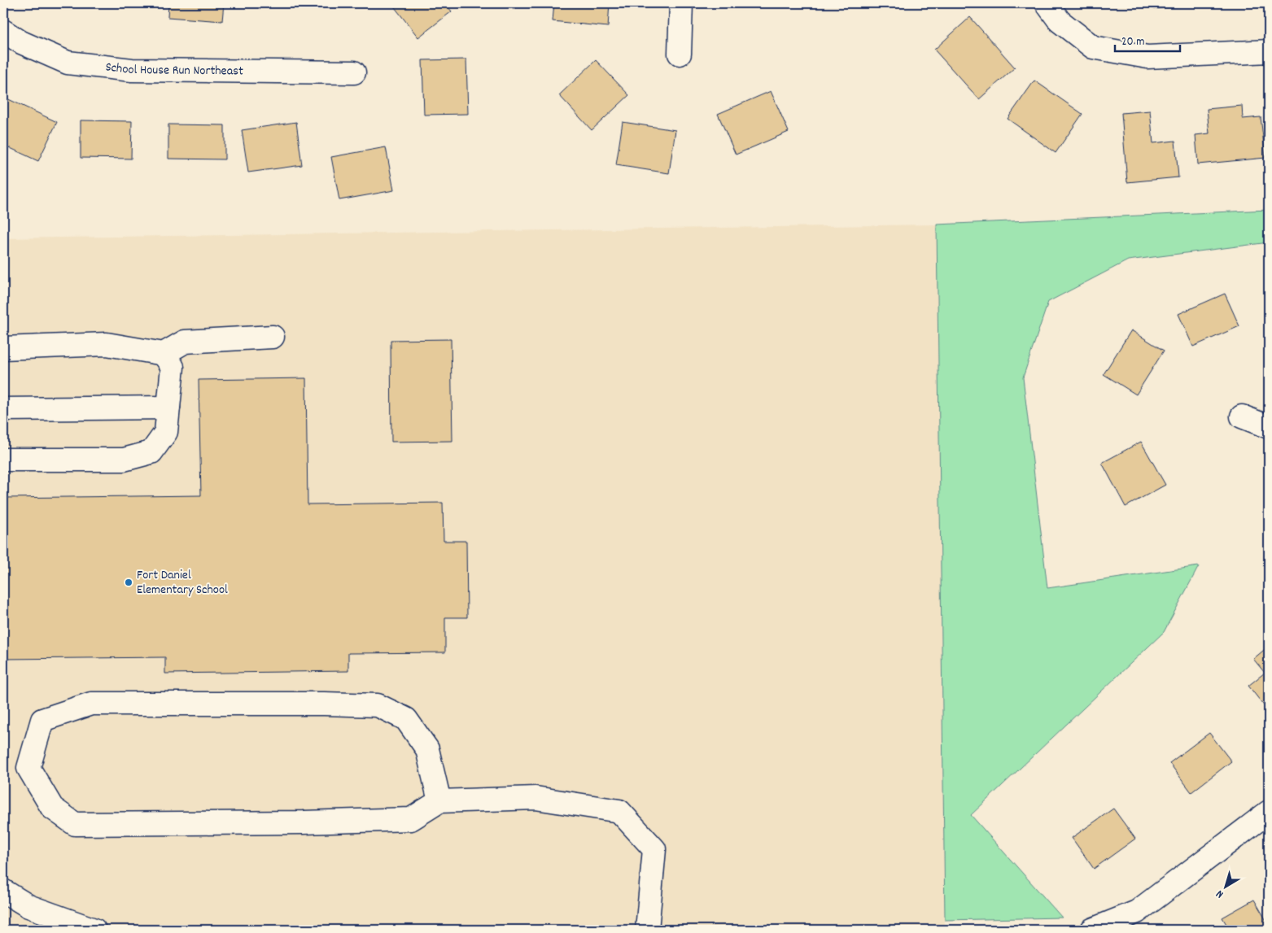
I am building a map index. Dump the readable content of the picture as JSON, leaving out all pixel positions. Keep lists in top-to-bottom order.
{
  "streets": {
    "street": ["School House Run Northeast"]
  },
  "places": ["Fort Daniel Elementary School"],
  "scale_bar": "20 m",
  "north": "bottom left"
}
